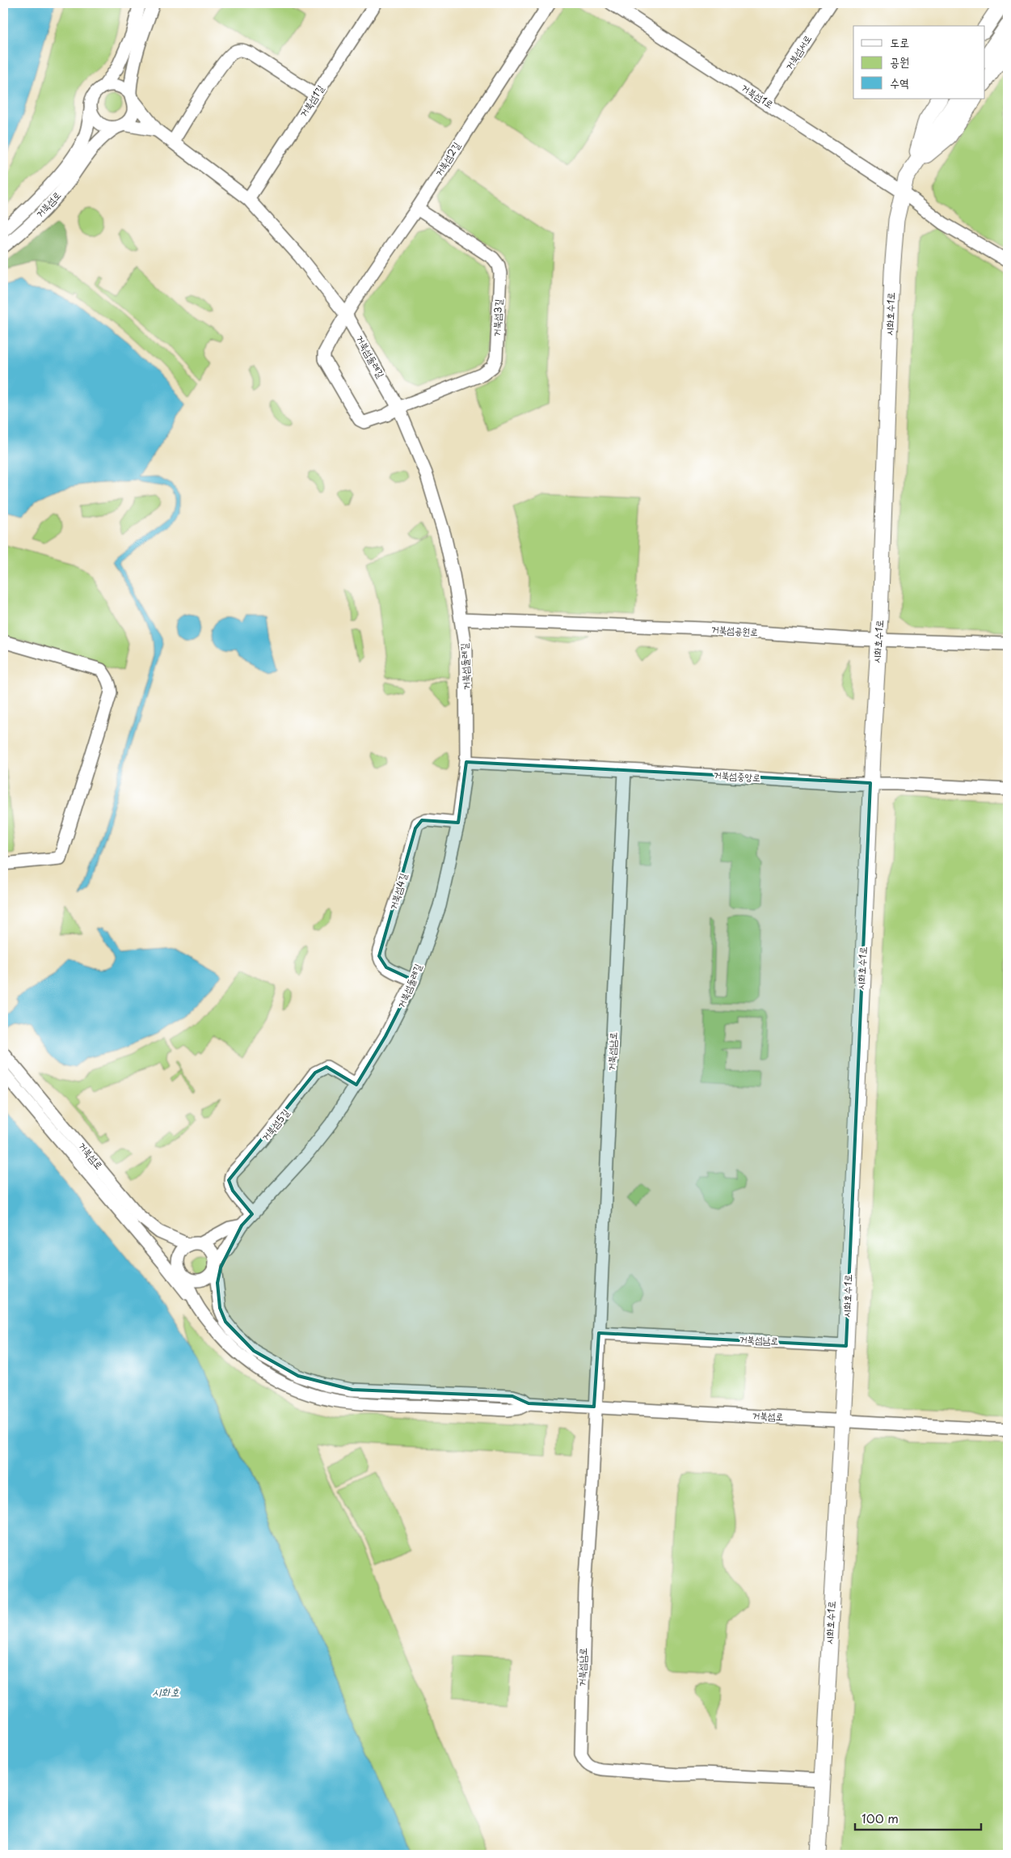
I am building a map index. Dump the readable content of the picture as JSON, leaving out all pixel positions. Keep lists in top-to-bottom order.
{
  "streets": {
    "main road": ["시화호수1로"],
    "street": [
      "거북섬서로",
      "거북섬1로",
      "거북섬1길",
      "거북섬2길",
      "거북섬로",
      "거북섬3길",
      "거북섬둘레길",
      "거북섬공원로",
      "거북섬중앙로",
      "거북섬4길",
      "거북섬남로",
      "거북섬5길"
    ]
  },
  "crossings": [
    ["거북섬서로", "거북섬1로"],
    ["거북섬1로", "시화호수1로"],
    ["거북섬1길", "거북섬둘레길"],
    ["거북섬2길", "거북섬3길"],
    ["거북섬2길", "거북섬둘레길"],
    ["거북섬로", "시화호수1로"],
    ["거북섬로", "거북섬남로"],
    ["시화호수1로", "거북섬공원로"],
    ["시화호수1로", "거북섬중앙로"],
    ["시화호수1로", "거북섬남로"],
    ["거북섬3길", "거북섬둘레길"],
    ["거북섬둘레길", "거북섬공원로"],
    ["거북섬둘레길", "거북섬중앙로"],
    ["거북섬둘레길", "거북섬4길"],
    ["거북섬둘레길", "거북섬5길"],
    ["거북섬중앙로", "거북섬남로"]
  ],
  "water": ["시화호"],
  "legend": ["도로", "공원", "수역"],
  "scale_bar": "100 m"
}
